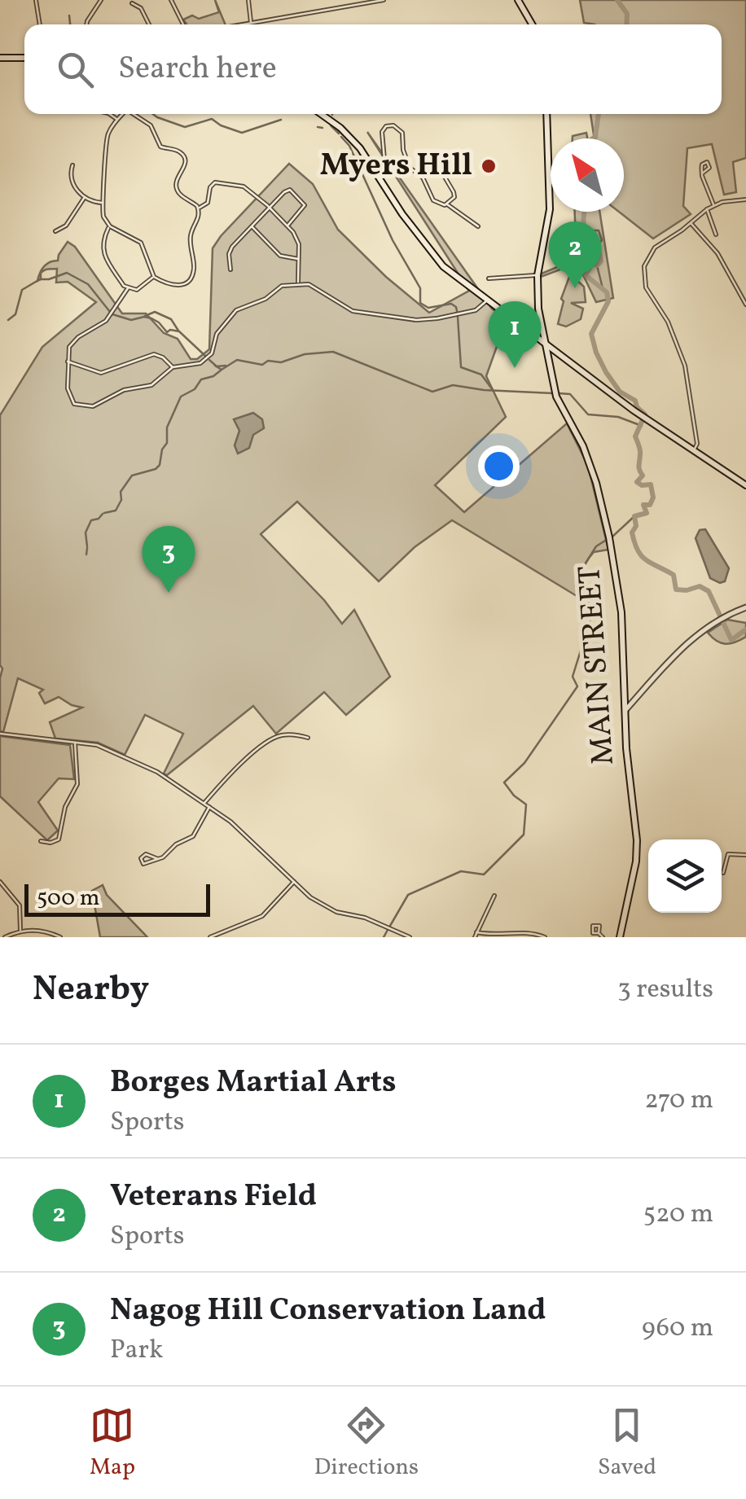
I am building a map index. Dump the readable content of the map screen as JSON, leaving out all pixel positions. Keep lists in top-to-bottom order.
{
  "streets": {
    "main road": ["MAIN STREET"]
  },
  "places": ["Myers Hill"],
  "scale_bar": "500 m",
  "north": "top left",
  "page": {
    "search": "Search here",
    "pins": ["2", "1", "3"],
    "scale": "500 m",
    "heading": ["Nearby", "3 results"],
    "list": [
      {
        "mark": "1",
        "name": "Borges Martial Arts",
        "note": "Sports",
        "value": "270 m"
      },
      {
        "mark": "2",
        "name": "Veterans Field",
        "note": "Sports",
        "value": "520 m"
      },
      {
        "mark": "3",
        "name": "Nagog Hill Conservation Land",
        "note": "Park",
        "value": "960 m"
      }
    ],
    "nav": ["Map", "Directions", "Saved"]
  }
}
